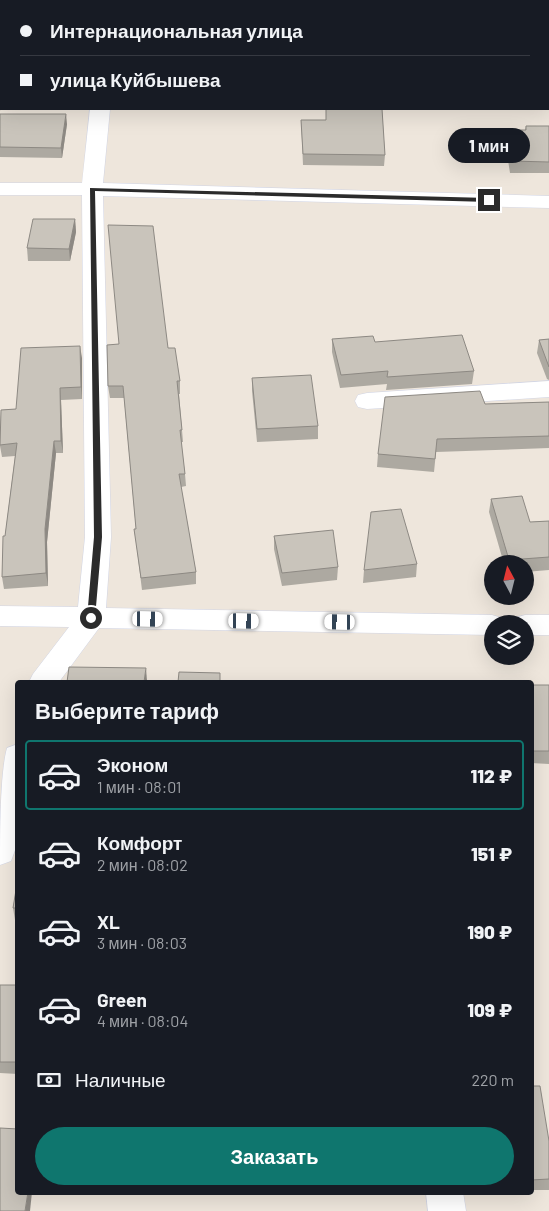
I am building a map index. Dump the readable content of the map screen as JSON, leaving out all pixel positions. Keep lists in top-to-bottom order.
{
  "north": "top",
  "page": {
    "banner": ["Интернациональная улица", "улица Куйбышева"],
    "bubble": "1 мин",
    "heading": "Выберите тариф",
    "list": [
      {
        "name": "Эконом",
        "note": "1 мин · 08:01",
        "value": "112 ₽"
      },
      {
        "name": "Комфорт",
        "note": "2 мин · 08:02",
        "value": "151 ₽"
      },
      {
        "name": "XL",
        "note": "3 мин · 08:03",
        "value": "190 ₽"
      },
      {
        "name": "Green",
        "note": "4 мин · 08:04",
        "value": "109 ₽"
      }
    ],
    "pay": ["Наличные", "220 m"],
    "buttons": "Заказать"
  }
}
